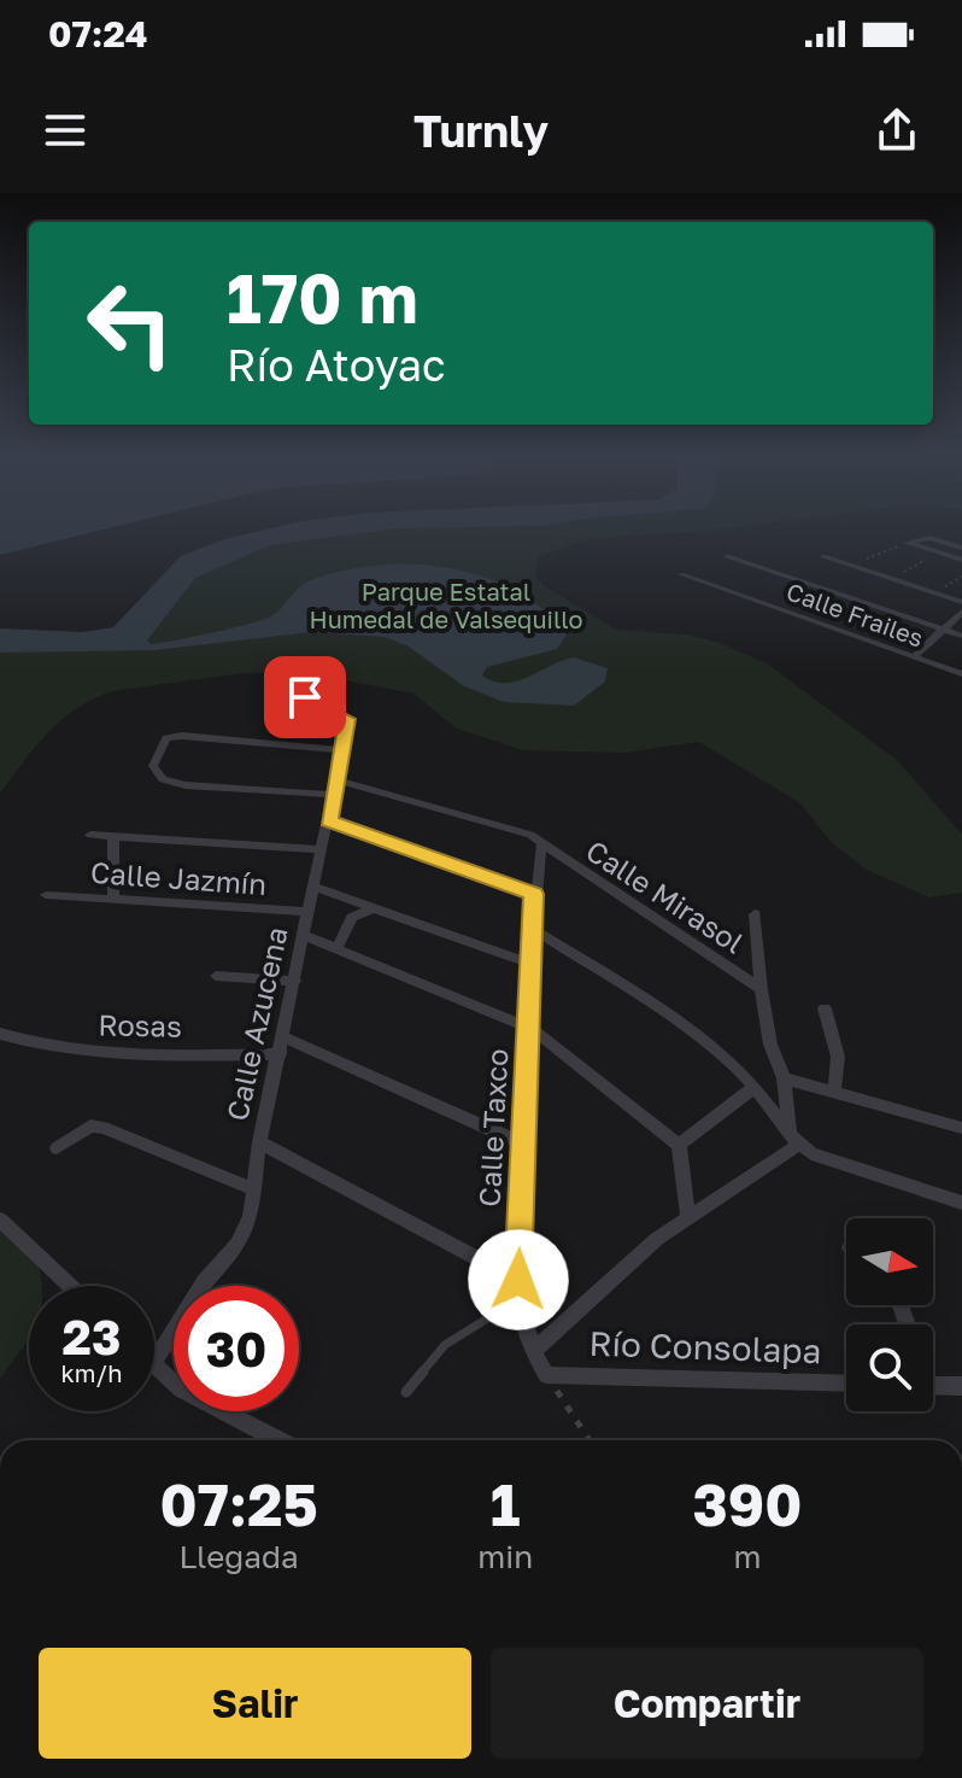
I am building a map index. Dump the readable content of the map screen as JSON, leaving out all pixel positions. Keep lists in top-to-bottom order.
{
  "streets": {
    "street": [
      "Calle Frailes",
      "Calle Jazmín",
      "Calle Mirasol",
      "Calle Azucena",
      "Rosas",
      "Calle Taxco",
      "Río Consolapa"
    ]
  },
  "crossings": [
    ["Calle Jazmín", "Calle Azucena"],
    ["Calle Mirasol", "Calle Azucena"],
    ["Calle Mirasol", "Calle Taxco"],
    ["Calle Azucena", "Rosas"],
    ["Calle Taxco", "Río Consolapa"]
  ],
  "parks": ["Parque Estatal Humedal de Valsequillo"],
  "north": "right",
  "page": {
    "status": "07:24",
    "header": "Turnly",
    "turn": ["170 m", "Río Atoyac"],
    "speed": "23 km/h",
    "limit": "30",
    "eta": [
      "07:25",
      "Llegada",
      "1",
      "min",
      "390",
      "m"
    ],
    "buttons": ["Salir", "Compartir"]
  }
}
